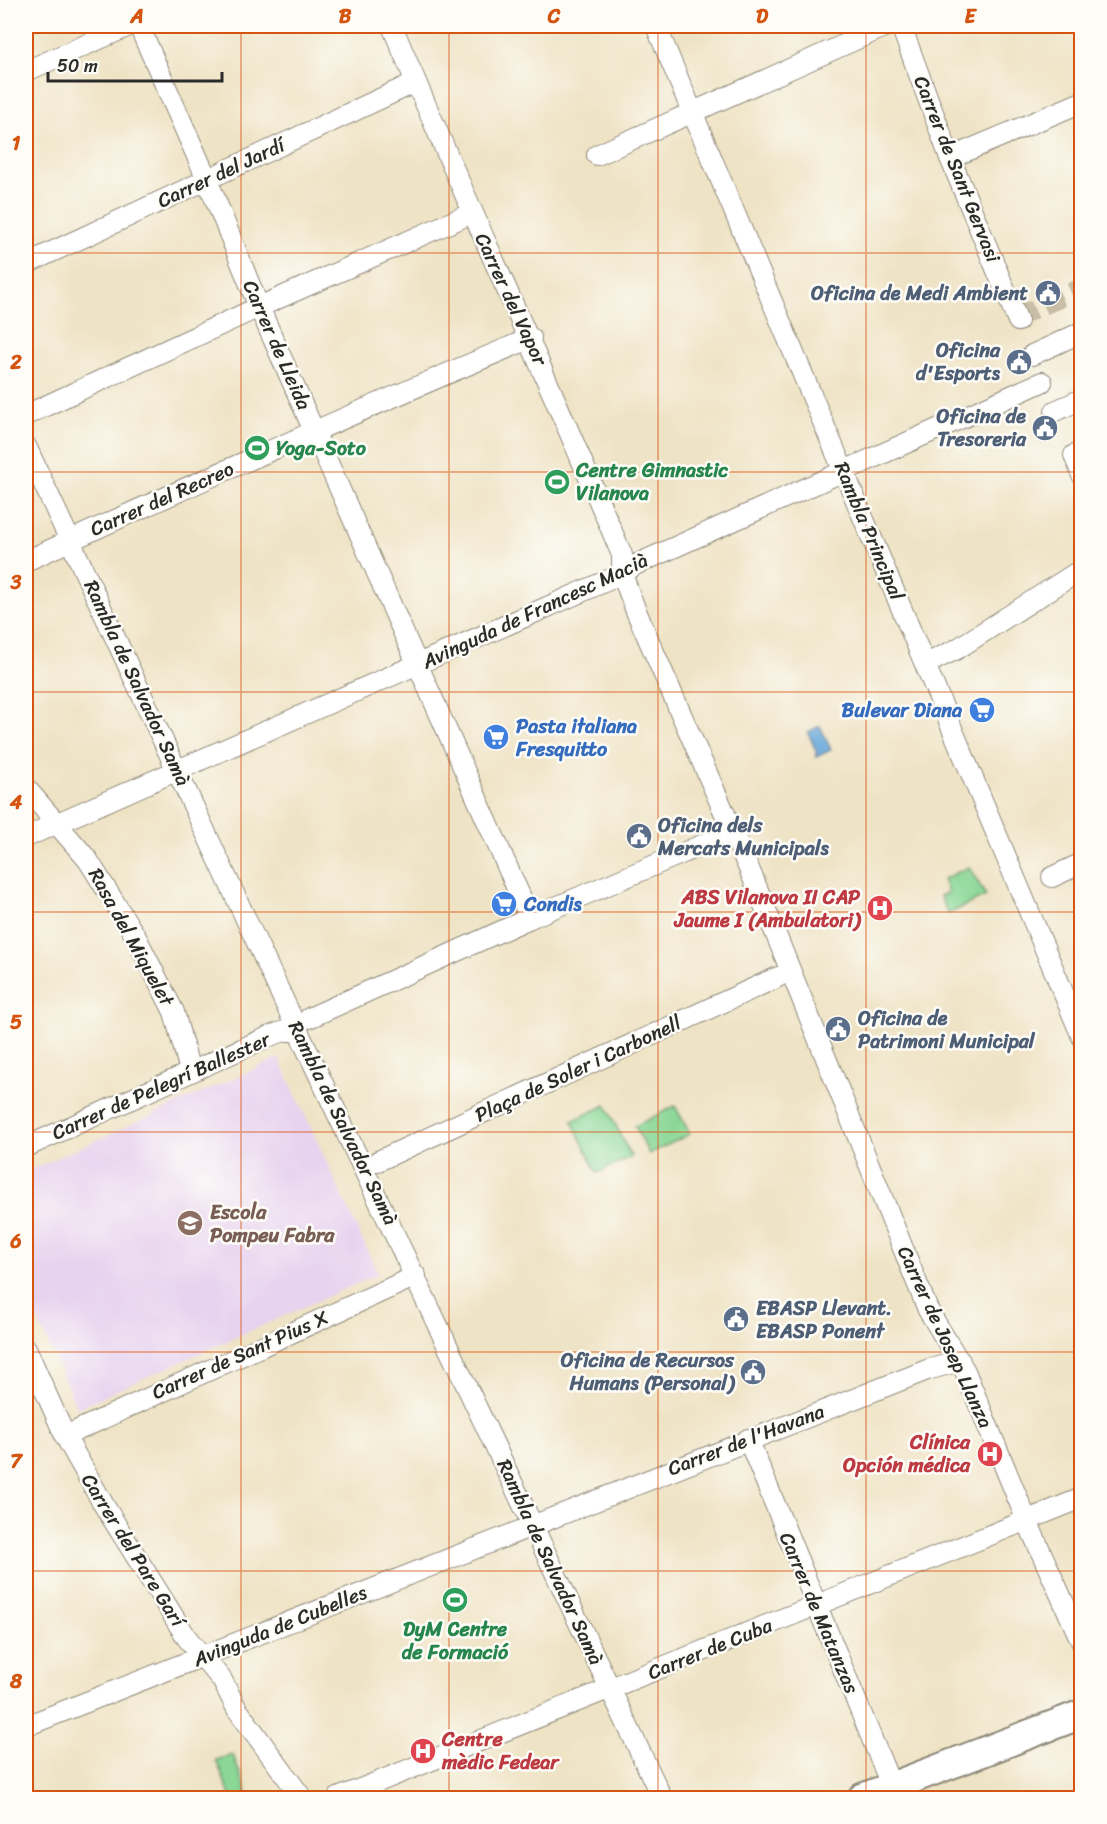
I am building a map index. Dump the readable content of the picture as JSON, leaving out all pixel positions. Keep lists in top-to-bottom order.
{
  "streets": {
    "street": [
      "Carrer de Sant Gervasi",
      "Carrer del Jardí",
      "Carrer del Vapor",
      "Carrer de Lleida",
      "Carrer del Recreo",
      "Rambla Principal",
      "Avinguda de Francesc Macià",
      "Rambla de Salvador Samà",
      "Rasa del Miquelet",
      "Plaça de Soler i Carbonell",
      "Carrer de Pelegrí Ballester",
      "Carrer de Josep Llanza",
      "Carrer de Sant Pius X",
      "Carrer de l'Havana",
      "Carrer del Pare Garí",
      "Carrer de Matanzas",
      "Avinguda de Cubelles",
      "Carrer de Cuba"
    ]
  },
  "crossings": [
    ["Carrer del Jardí", "Carrer del Vapor"],
    ["Carrer del Jardí", "Carrer de Lleida"],
    ["Carrer del Vapor", "Carrer del Recreo"],
    ["Carrer del Vapor", "Avinguda de Francesc Macià"],
    ["Carrer del Vapor", "Carrer de Josep Llanza"],
    ["Carrer de Lleida", "Carrer del Recreo"],
    ["Carrer de Lleida", "Avinguda de Francesc Macià"],
    ["Carrer del Recreo", "Rambla de Salvador Samà"],
    ["Rambla Principal", "Avinguda de Francesc Macià"],
    ["Avinguda de Francesc Macià", "Rambla de Salvador Samà"],
    ["Avinguda de Francesc Macià", "Rasa del Miquelet"],
    ["Rambla de Salvador Samà", "Carrer de Pelegrí Ballester"],
    ["Rambla de Salvador Samà", "Carrer de Sant Pius X"],
    ["Rambla de Salvador Samà", "Carrer de l'Havana"],
    ["Rambla de Salvador Samà", "Avinguda de Cubelles"],
    ["Rambla de Salvador Samà", "Carrer de Cuba"],
    ["Rasa del Miquelet", "Carrer de Pelegrí Ballester"],
    ["Carrer de Josep Llanza", "Carrer de l'Havana"],
    ["Carrer de Josep Llanza", "Carrer de Cuba"],
    ["Carrer de Sant Pius X", "Carrer del Pare Garí"],
    ["Carrer de l'Havana", "Carrer de Matanzas"],
    ["Carrer de l'Havana", "Avinguda de Cubelles"],
    ["Carrer del Pare Garí", "Avinguda de Cubelles"],
    ["Carrer de Matanzas", "Carrer de Cuba"]
  ],
  "places": {
    "public building": [
      "Oficina de Medi Ambient",
      "Oficina d'Esports",
      "Oficina de Tresoreria",
      "Oficina dels Mercats Municipals",
      "Oficina de Patrimoni Municipal",
      "EBASP Llevant. EBASP Ponent",
      "Oficina de Recursos Humans (Personal)"
    ],
    "sports": ["Yoga-Soto", "Centre Gimnastic Vilanova", "DyM Centre de Formació"],
    "supermarket": ["Bulevar Diana", "Pasta italiana Fresquitto", "Condis"],
    "hospital": ["ABS Vilanova II CAP Jaume I (Ambulatori)", "Clínica Opción médica", "Centre mèdic Fedear"],
    "school or university": ["Escola Pompeu Fabra"]
  },
  "scale_bar": "50 m",
  "grid": {
    "columns": [
      "A",
      "B",
      "C",
      "D",
      "E"
    ],
    "rows": [
      "1",
      "2",
      "3",
      "4",
      "5",
      "6",
      "7",
      "8"
    ]
  }
}
